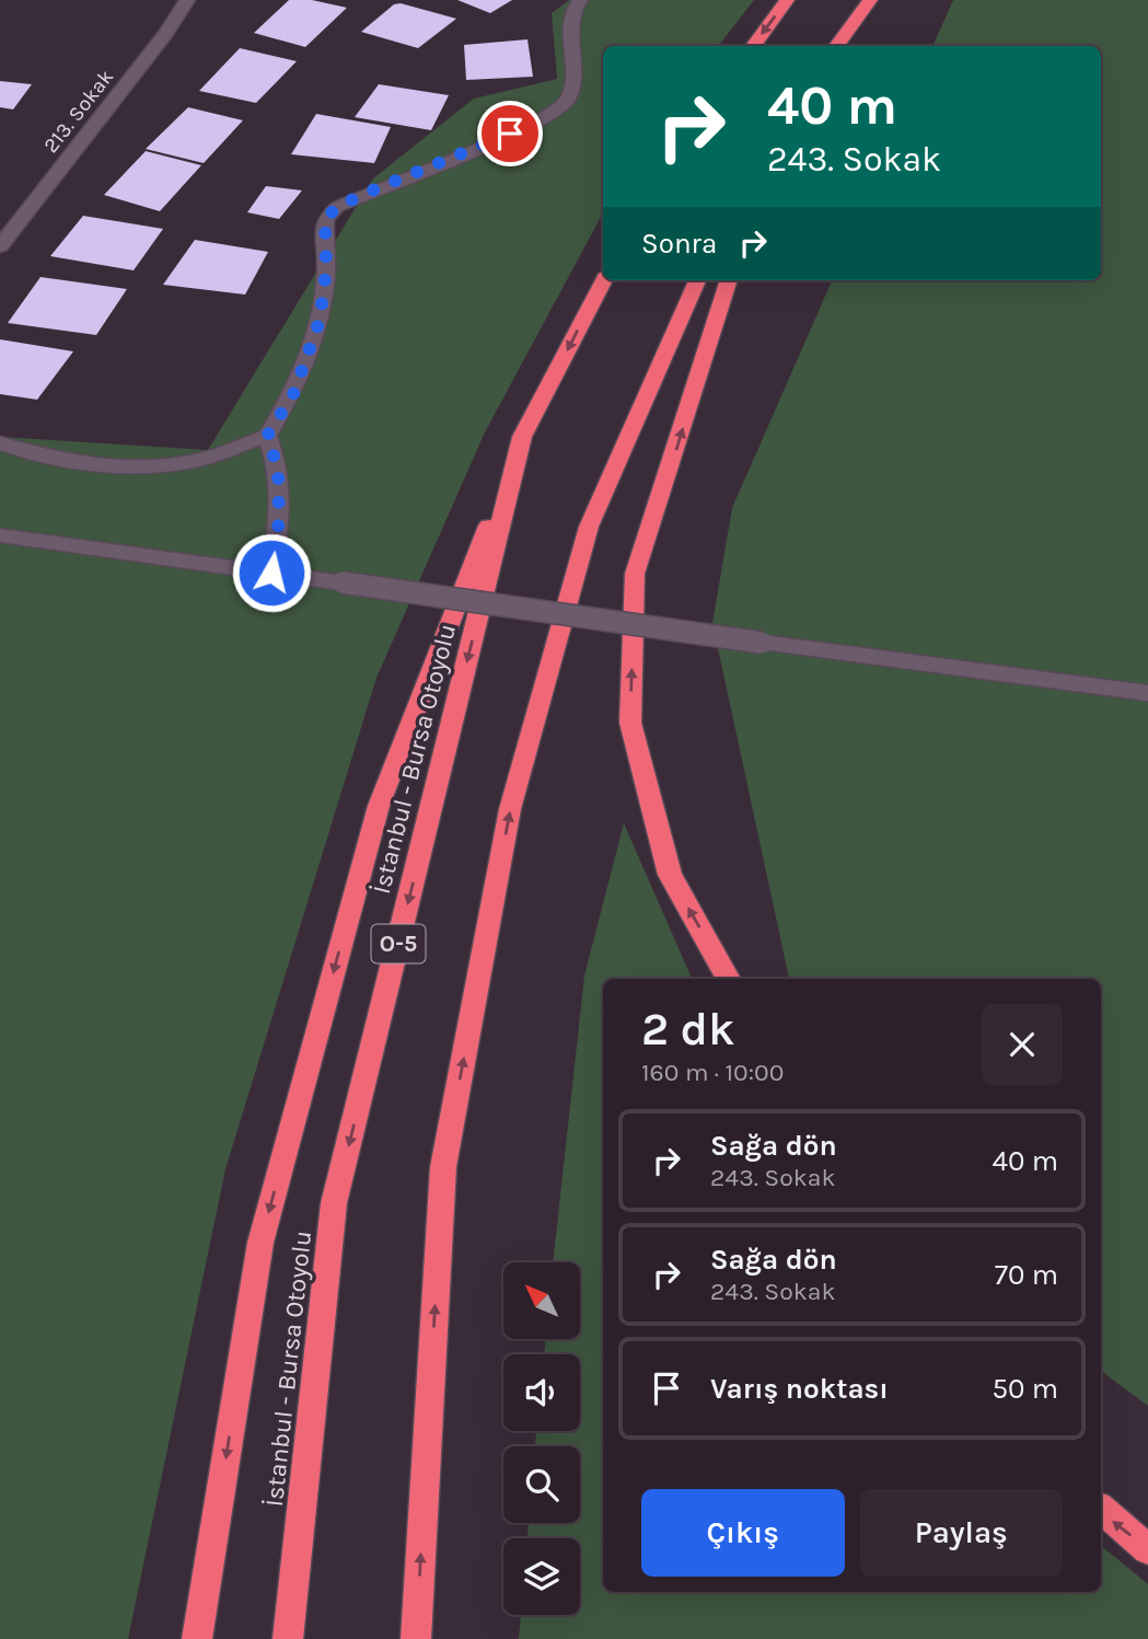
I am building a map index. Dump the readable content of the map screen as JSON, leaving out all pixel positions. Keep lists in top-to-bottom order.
{
  "streets": {
    "highway": ["İstanbul - Bursa Otoyolu", "O-5"],
    "street": ["213. Sokak"]
  },
  "north": "top left",
  "page": {
    "turn": ["40 m", "243. Sokak"],
    "then": "Sonra",
    "heading": ["2 dk", "160 m · 10:00"],
    "list": [
      {
        "name": "Sağa dön",
        "note": "243. Sokak",
        "value": "40 m"
      },
      {
        "name": "Sağa dön",
        "note": "243. Sokak",
        "value": "70 m"
      },
      {
        "name": "Varış noktası",
        "value": "50 m"
      }
    ],
    "buttons": ["Çıkış", "Paylaş"]
  }
}
